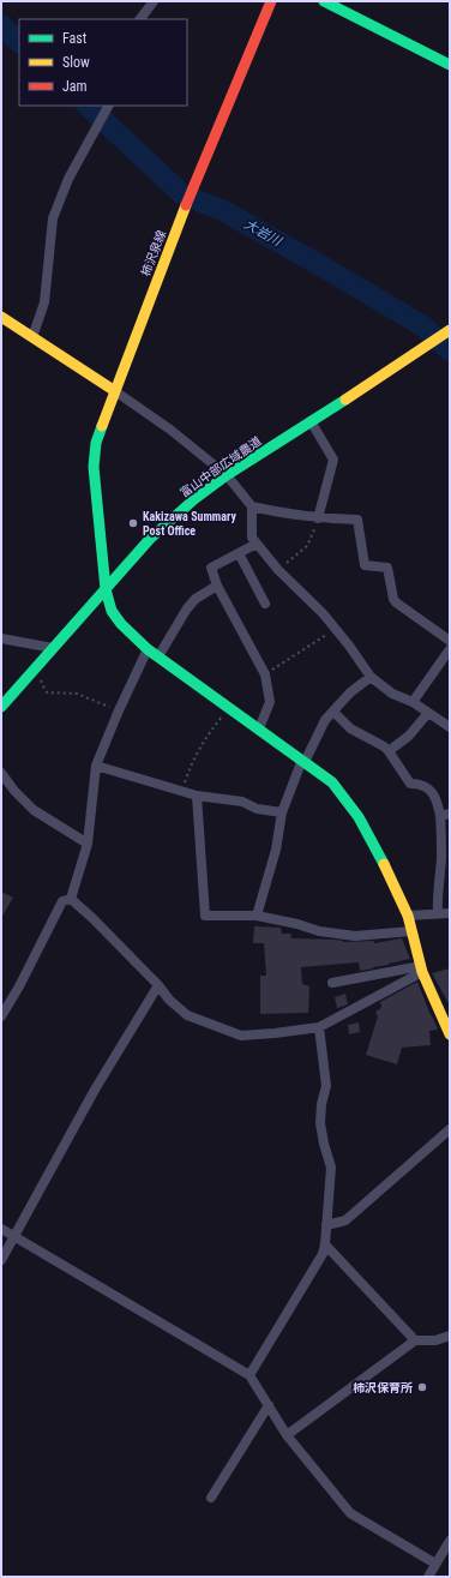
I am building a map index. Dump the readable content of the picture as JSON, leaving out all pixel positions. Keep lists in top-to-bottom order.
{
  "streets": {
    "street": ["柿沢泉線", "富山中部広域農道"]
  },
  "crossings": [
    ["柿沢泉線", "富山中部広域農道"]
  ],
  "water": ["大岩川"],
  "places": ["Kakizawa Summary Post Office", "柿沢保育所"],
  "legend": ["Fast", "Slow", "Jam"]
}
